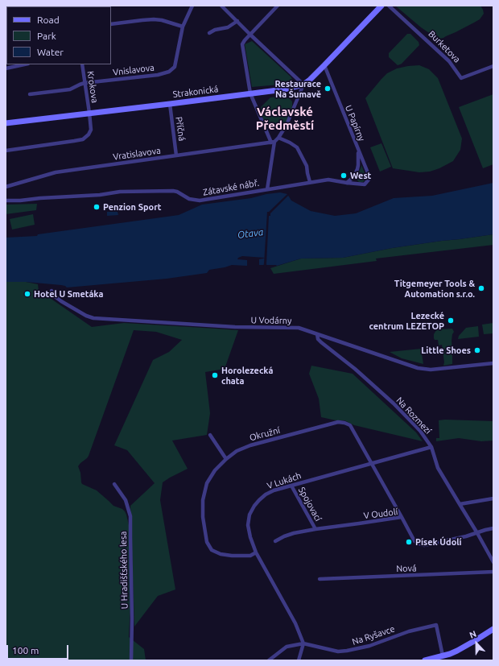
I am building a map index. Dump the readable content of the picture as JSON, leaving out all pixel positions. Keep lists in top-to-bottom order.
{
  "streets": {
    "main road": ["Strakonická"],
    "street": [
      "Burketova",
      "Vnislavova",
      "Krokova",
      "U Papírny",
      "Příčná",
      "Vratislavova",
      "Zátavské nábř.",
      "U Vodárny",
      "Na Rozmezí",
      "Okružní",
      "V Lukách",
      "Spojovací",
      "V Oudolí",
      "Nová",
      "U Hradišťského lesa",
      "Na Ryšavce"
    ]
  },
  "crossings": [
    ["Vnislavova", "Krokova"],
    ["Krokova", "Strakonická"],
    ["Strakonická", "Příčná"],
    ["U Papírny", "Zátavské nábř."],
    ["Příčná", "Vratislavova"],
    ["U Vodárny", "Na Rozmezí"],
    ["Na Rozmezí", "V Lukách"],
    ["Na Rozmezí", "V Oudolí"],
    ["Okružní", "V Lukách"],
    ["Okružní", "V Oudolí"],
    ["V Lukách", "Spojovací"],
    ["V Lukách", "Na Ryšavce"],
    ["Spojovací", "V Oudolí"]
  ],
  "districts": ["Václavské Předměstí"],
  "water": ["Otava"],
  "places": [
    "Restaurace Na Šumavě",
    "West",
    "Penzion Sport",
    "Titgemeyer Tools & Automation s.r.o.",
    "Hotel U Smetáka",
    "Lezecké centrum LEZETOP",
    "Little Shoes",
    "Horolezecká chata",
    "Písek Údolí"
  ],
  "legend": ["Road", "Park", "Water"],
  "scale_bar": "100 m",
  "north": "top"
}
